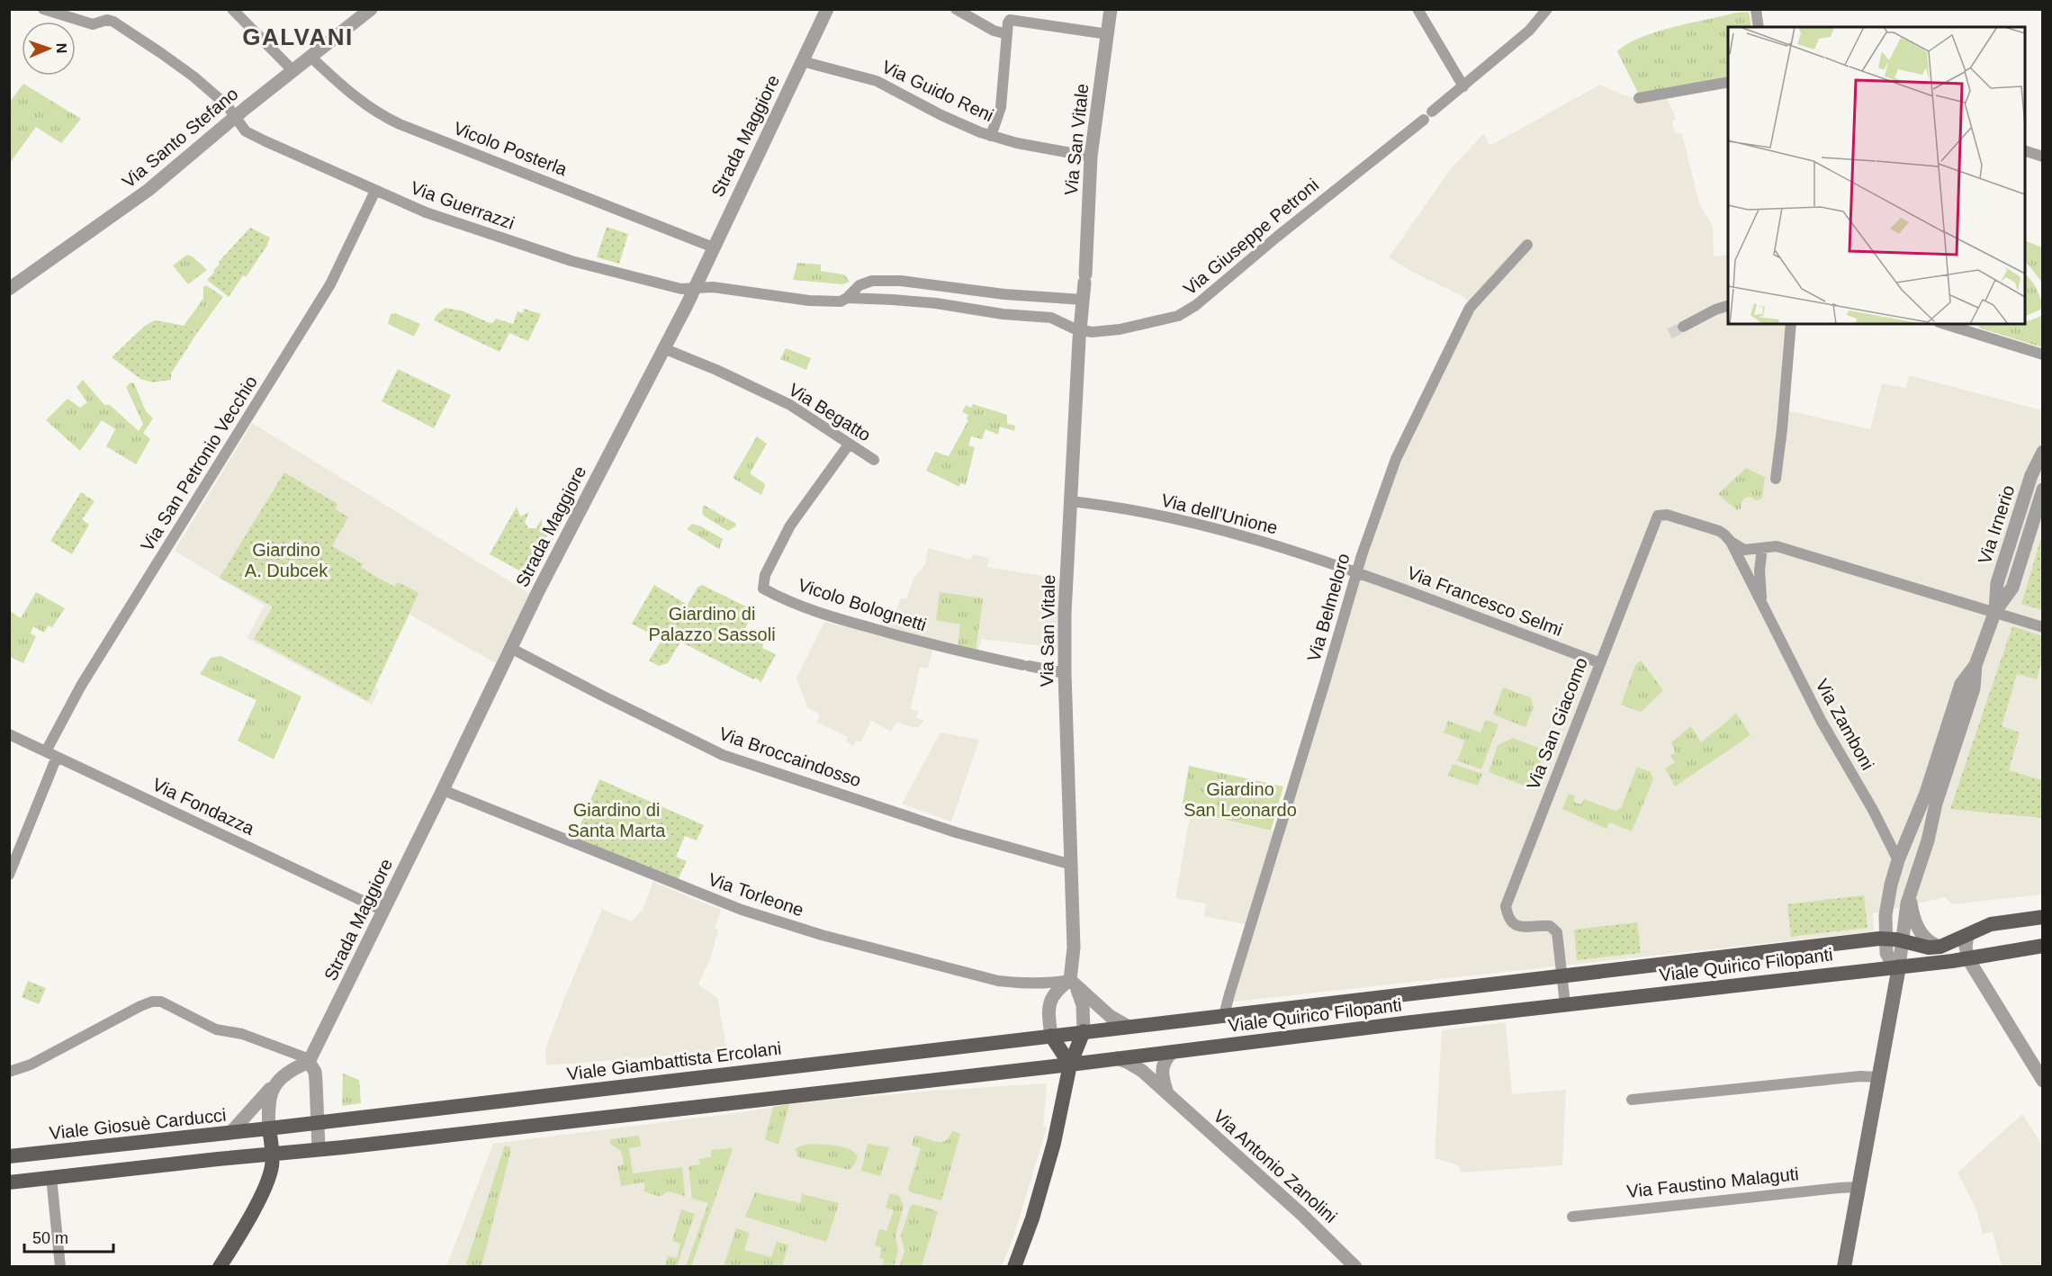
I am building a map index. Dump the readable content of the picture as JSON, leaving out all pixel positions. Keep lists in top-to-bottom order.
{
  "streets": {
    "main road": ["Viale Quirico Filopanti", "Viale Giambattista Ercolani", "Viale Giosuè Carducci"],
    "street": [
      "Via Guido Reni",
      "Strada Maggiore",
      "Via Santo Stefano",
      "Via San Vitale",
      "Vicolo Posterla",
      "Via Guerrazzi",
      "Via Giuseppe Petroni",
      "Via Begatto",
      "Via San Petronio Vecchio",
      "Via dell'Unione",
      "Via Irnerio",
      "Via Francesco Selmi",
      "Vicolo Bolognetti",
      "Via Belmeloro",
      "Via San Giacomo",
      "Via Zamboni",
      "Via Broccaindosso",
      "Via Fondazza",
      "Via Torleone",
      "Via Antonio Zanolini",
      "Via Faustino Malaguti"
    ]
  },
  "crossings": [
    ["Via Guido Reni", "Strada Maggiore"],
    ["Via Guido Reni", "Via San Vitale"],
    ["Strada Maggiore", "Vicolo Posterla"],
    ["Strada Maggiore", "Via Guerrazzi"],
    ["Strada Maggiore", "Via Begatto"],
    ["Strada Maggiore", "Via Broccaindosso"],
    ["Strada Maggiore", "Via Fondazza"],
    ["Strada Maggiore", "Via Torleone"],
    ["Via Santo Stefano", "Vicolo Posterla"],
    ["Via Santo Stefano", "Via Guerrazzi"],
    ["Via San Vitale", "Via Guerrazzi"],
    ["Via San Vitale", "Via Giuseppe Petroni"],
    ["Via San Vitale", "Via dell'Unione"],
    ["Via San Vitale", "Vicolo Bolognetti"],
    ["Via San Vitale", "Via Broccaindosso"],
    ["Via San Vitale", "Via Torleone"],
    ["Via San Vitale", "Viale Quirico Filopanti"],
    ["Via San Vitale", "Viale Giambattista Ercolani"],
    ["Via Guerrazzi", "Via Giuseppe Petroni"],
    ["Via Guerrazzi", "Via San Petronio Vecchio"],
    ["Via Begatto", "Vicolo Bolognetti"],
    ["Via San Petronio Vecchio", "Via Fondazza"],
    ["Via dell'Unione", "Via Francesco Selmi"],
    ["Via dell'Unione", "Via Belmeloro"],
    ["Via Francesco Selmi", "Via Belmeloro"],
    ["Via Francesco Selmi", "Via San Giacomo"],
    ["Via Belmeloro", "Viale Quirico Filopanti"],
    ["Via San Giacomo", "Via Zamboni"],
    ["Via San Giacomo", "Viale Quirico Filopanti"],
    ["Viale Quirico Filopanti", "Viale Giambattista Ercolani"],
    ["Viale Quirico Filopanti", "Via Antonio Zanolini"],
    ["Viale Giambattista Ercolani", "Viale Giosuè Carducci"]
  ],
  "districts": ["GALVANI"],
  "parks": [
    "Giardino A. Dubcek",
    "Giardino di Palazzo Sassoli",
    "Giardino San Leonardo",
    "Giardino di Santa Marta"
  ],
  "scale_bar": "50 m",
  "north": "right"
}
